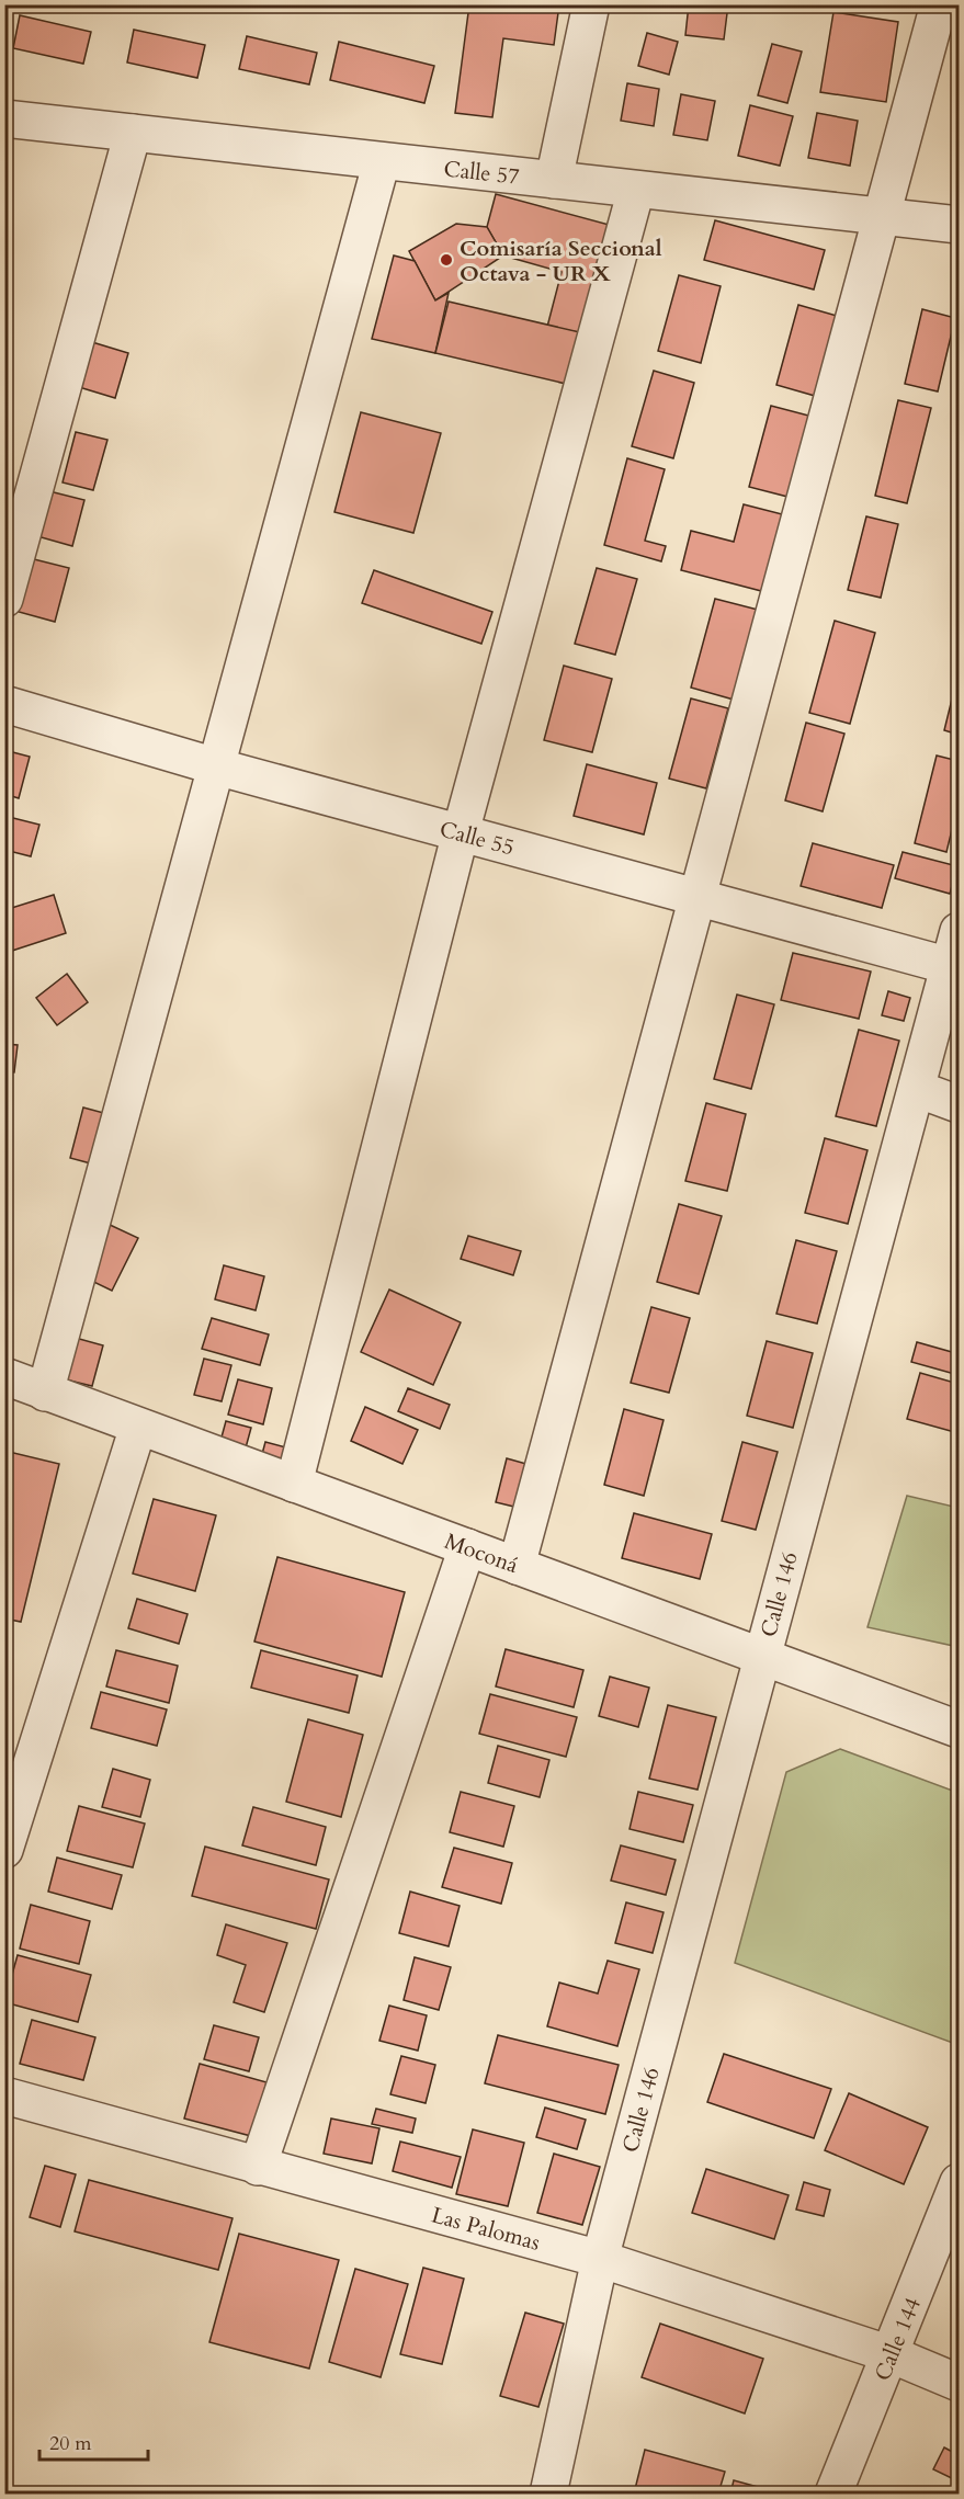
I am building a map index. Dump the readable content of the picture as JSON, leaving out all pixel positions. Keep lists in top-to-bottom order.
{
  "streets": {
    "street": [
      "Calle 57",
      "Calle 55",
      "Moconá",
      "Calle 146",
      "Las Palomas",
      "Calle 144"
    ]
  },
  "crossings": [
    ["Calle 55", "Calle 146"],
    ["Moconá", "Calle 146"],
    ["Calle 146", "Las Palomas"],
    ["Las Palomas", "Calle 144"]
  ],
  "places": ["Comisaría Seccional Octava - UR X"],
  "scale_bar": "20 m"
}
